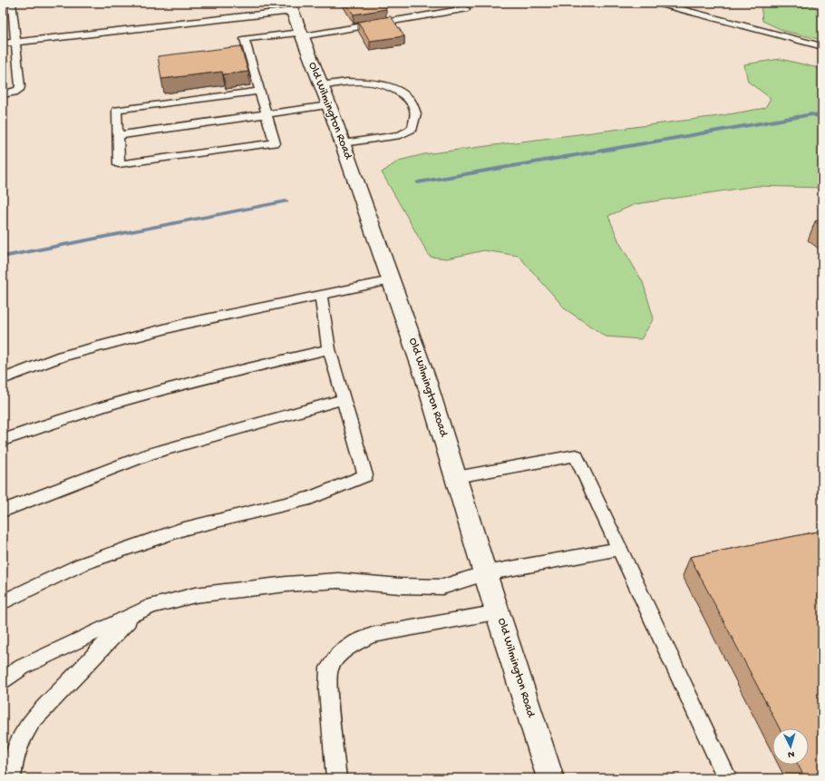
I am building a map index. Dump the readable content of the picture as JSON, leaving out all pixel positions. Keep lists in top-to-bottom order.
{
  "streets": {
    "main road": ["Old Wilmington Road"]
  },
  "north": "bottom"
}
